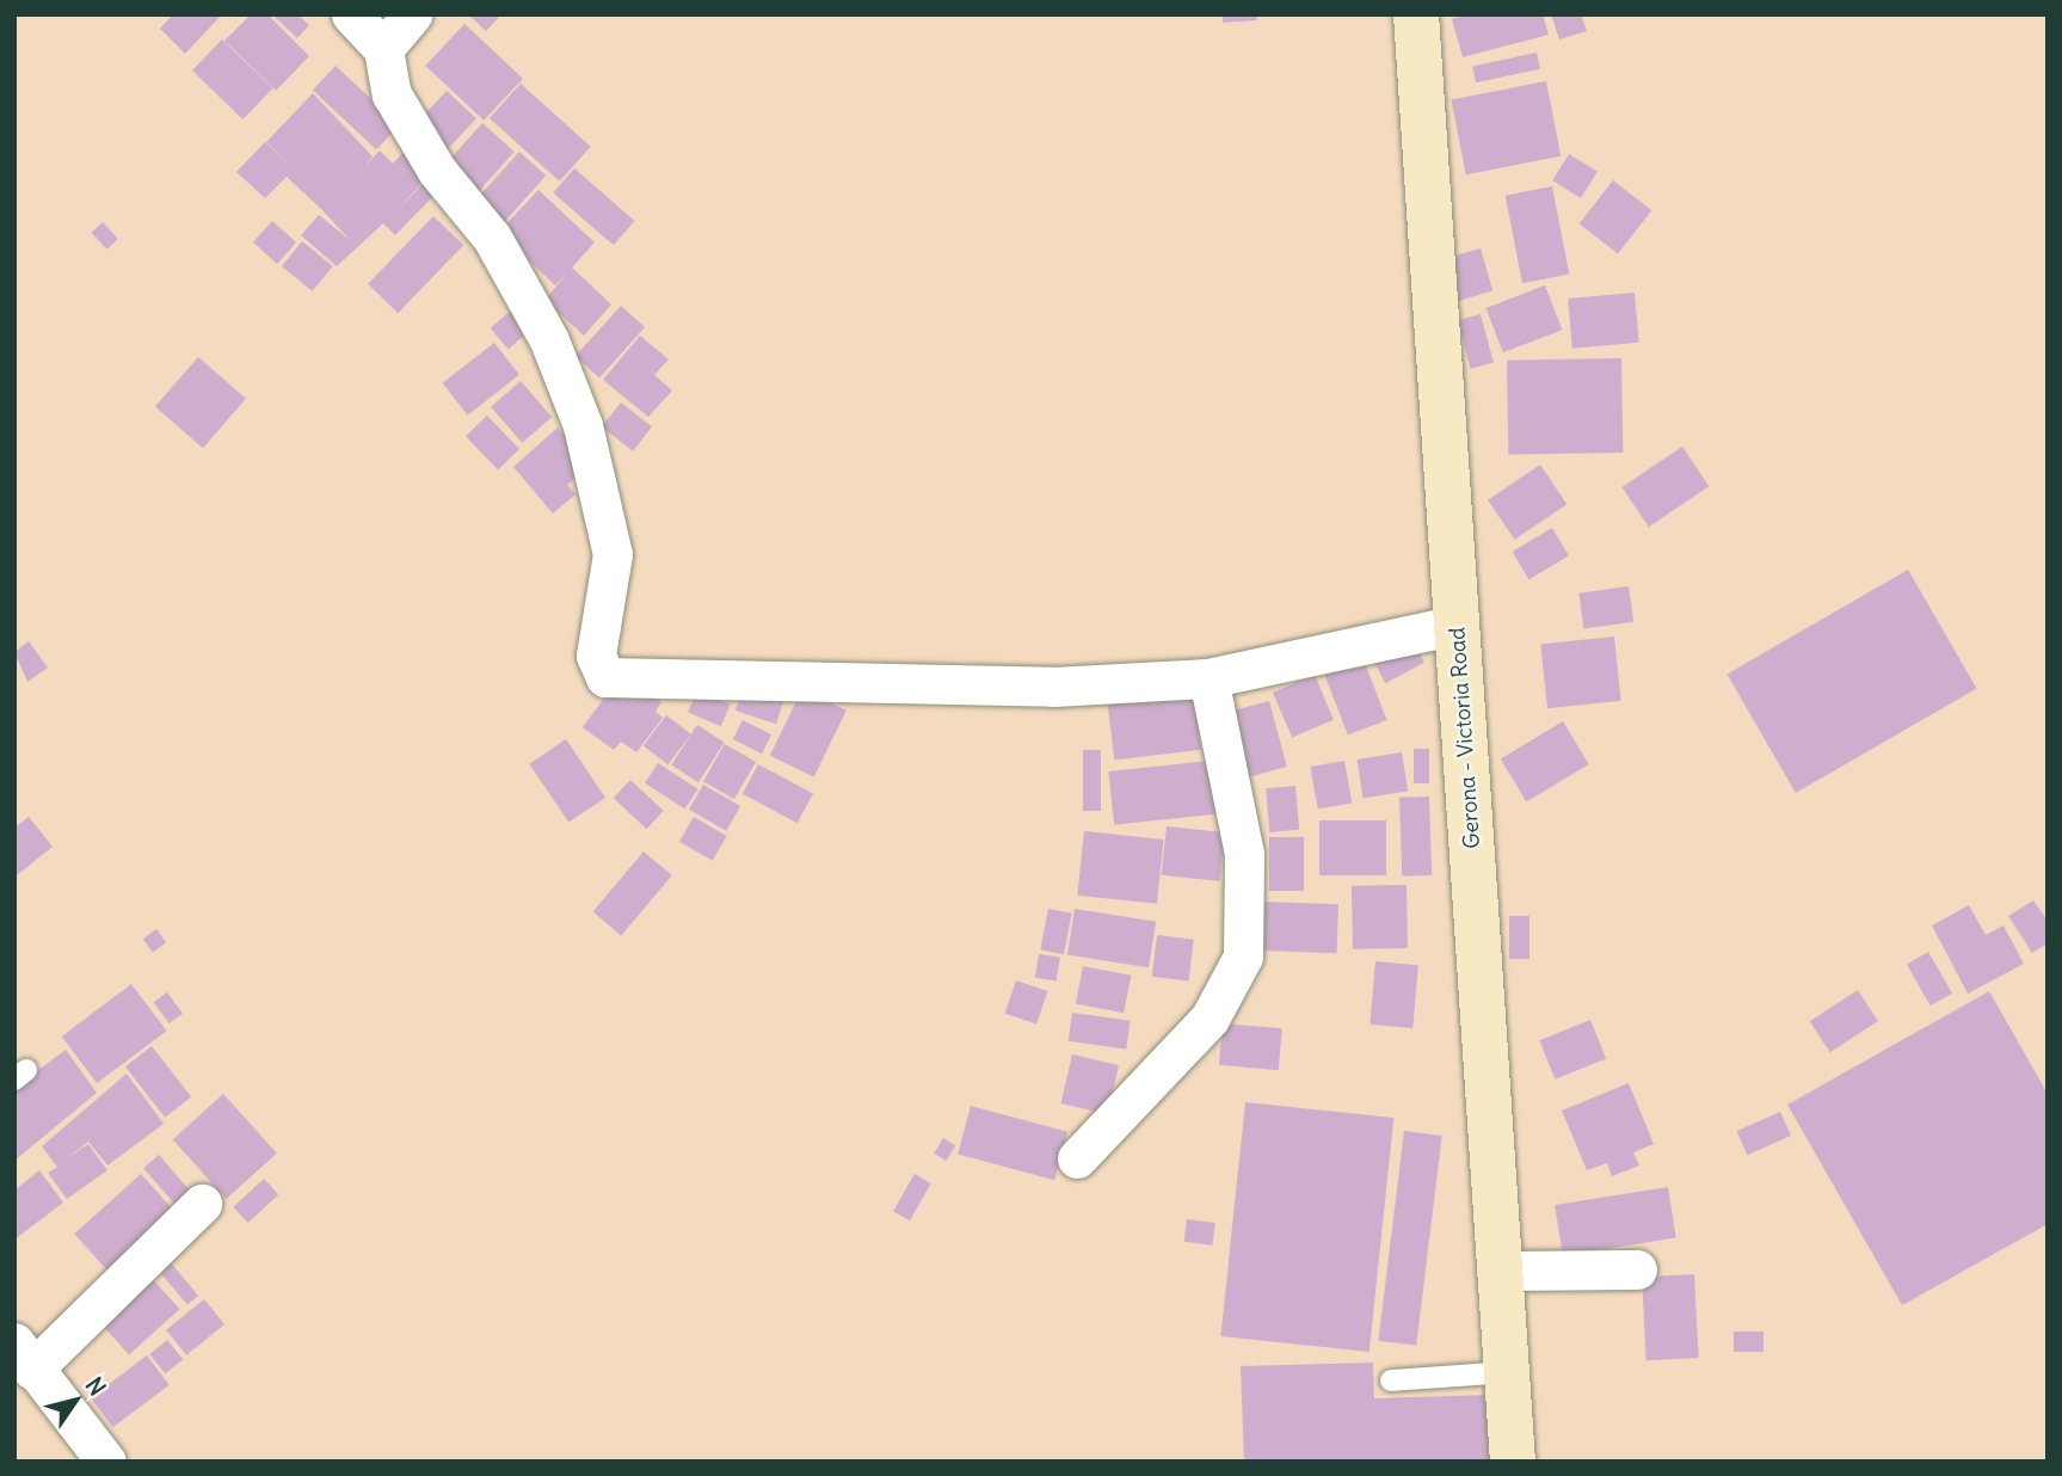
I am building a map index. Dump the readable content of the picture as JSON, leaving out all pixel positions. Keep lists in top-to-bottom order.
{
  "streets": {
    "main road": ["Gerona - Victoria Road"]
  },
  "north": "top right"
}
